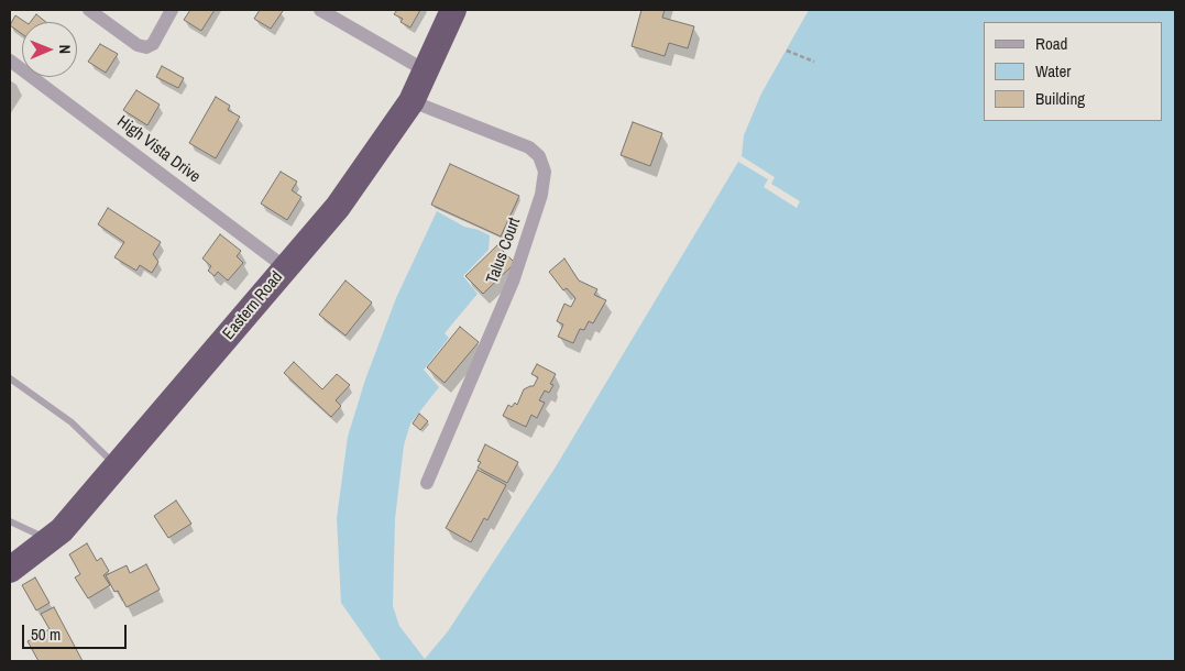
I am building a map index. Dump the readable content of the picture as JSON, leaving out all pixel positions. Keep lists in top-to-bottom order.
{
  "streets": {
    "highway": ["Eastern Road"],
    "street": ["High Vista Drive", "Talus Court"]
  },
  "crossings": [
    ["High Vista Drive", "Eastern Road"],
    ["Talus Court", "Eastern Road"]
  ],
  "legend": ["Road", "Water", "Building"],
  "scale_bar": "50 m",
  "north": "right"
}
